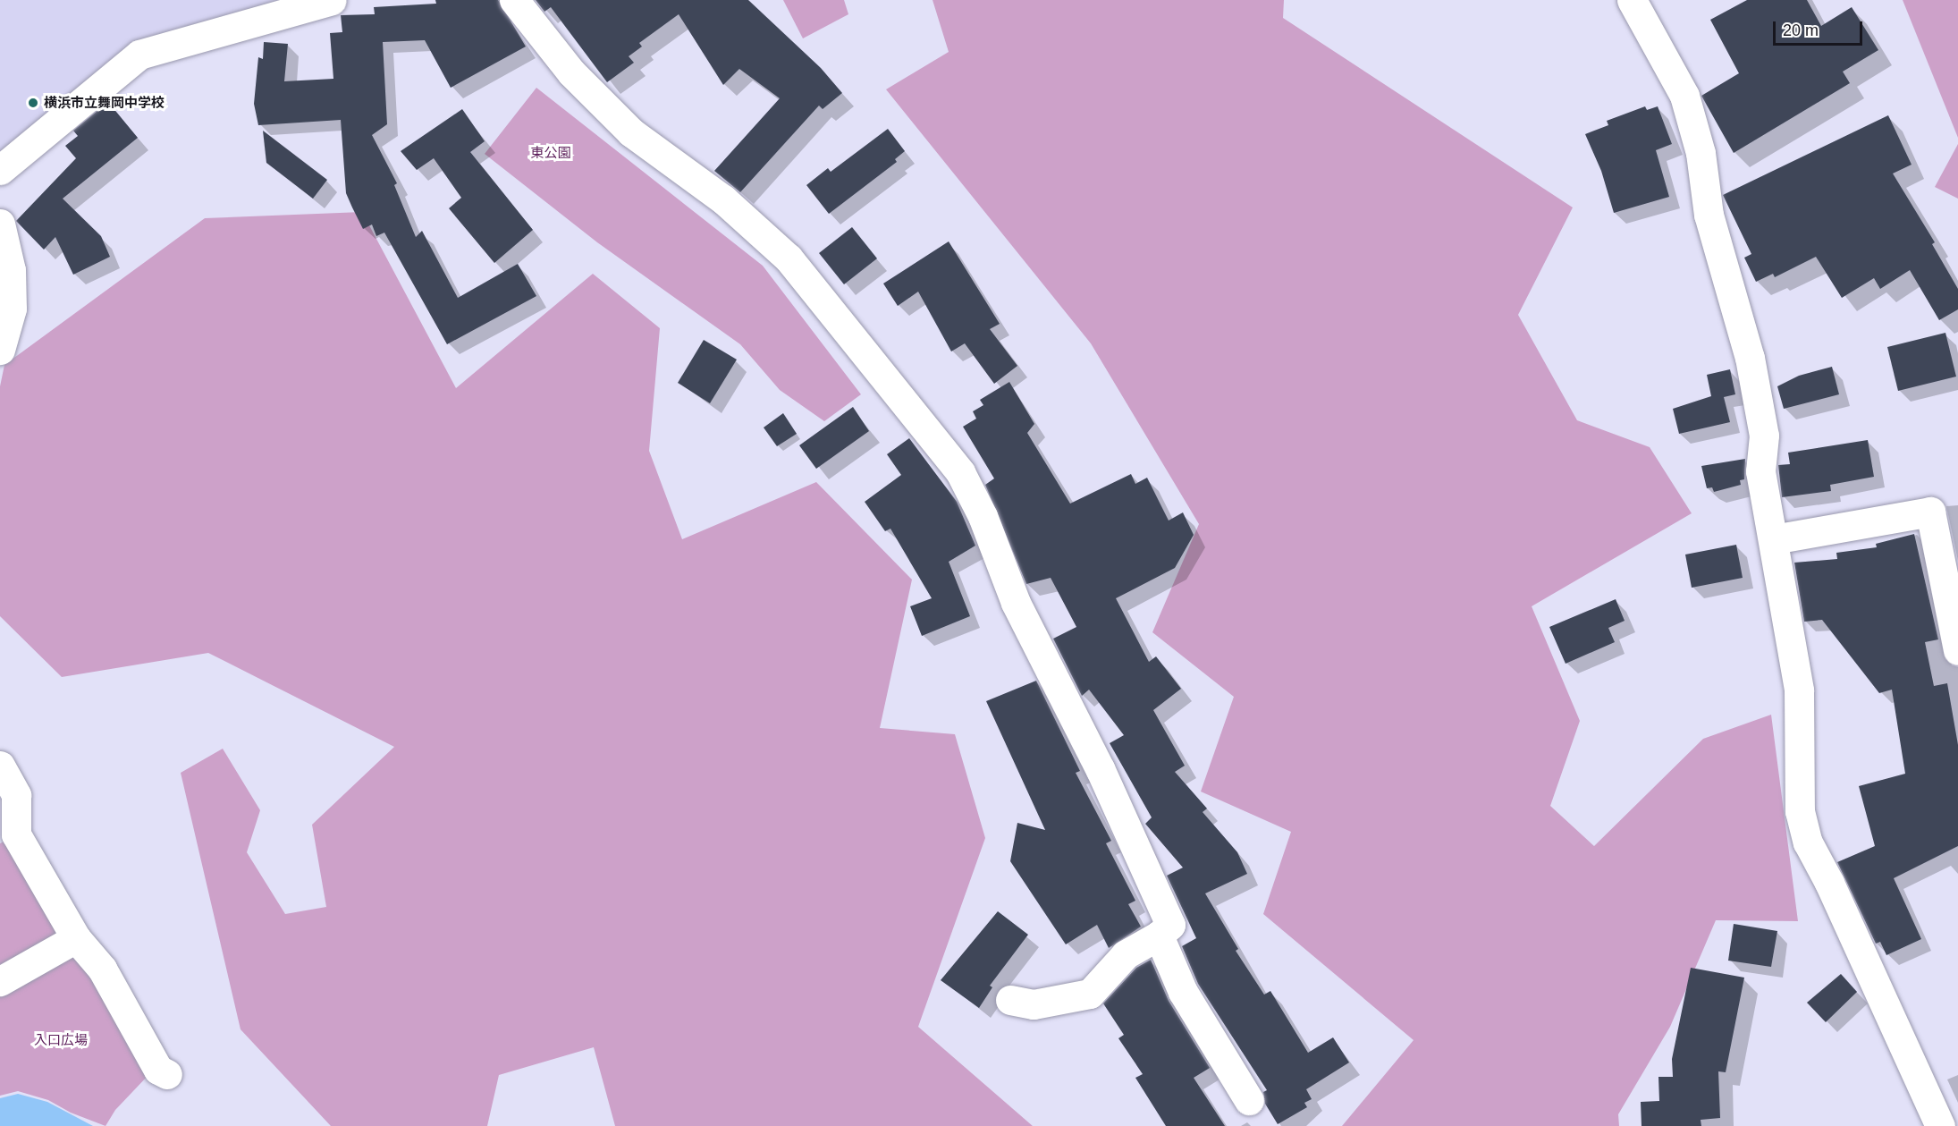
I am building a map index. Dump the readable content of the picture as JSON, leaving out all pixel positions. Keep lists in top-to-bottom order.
{
  "parks": ["東公園", "入口広場"],
  "places": ["横浜市立舞岡中学校"],
  "scale_bar": "20 m"
}
